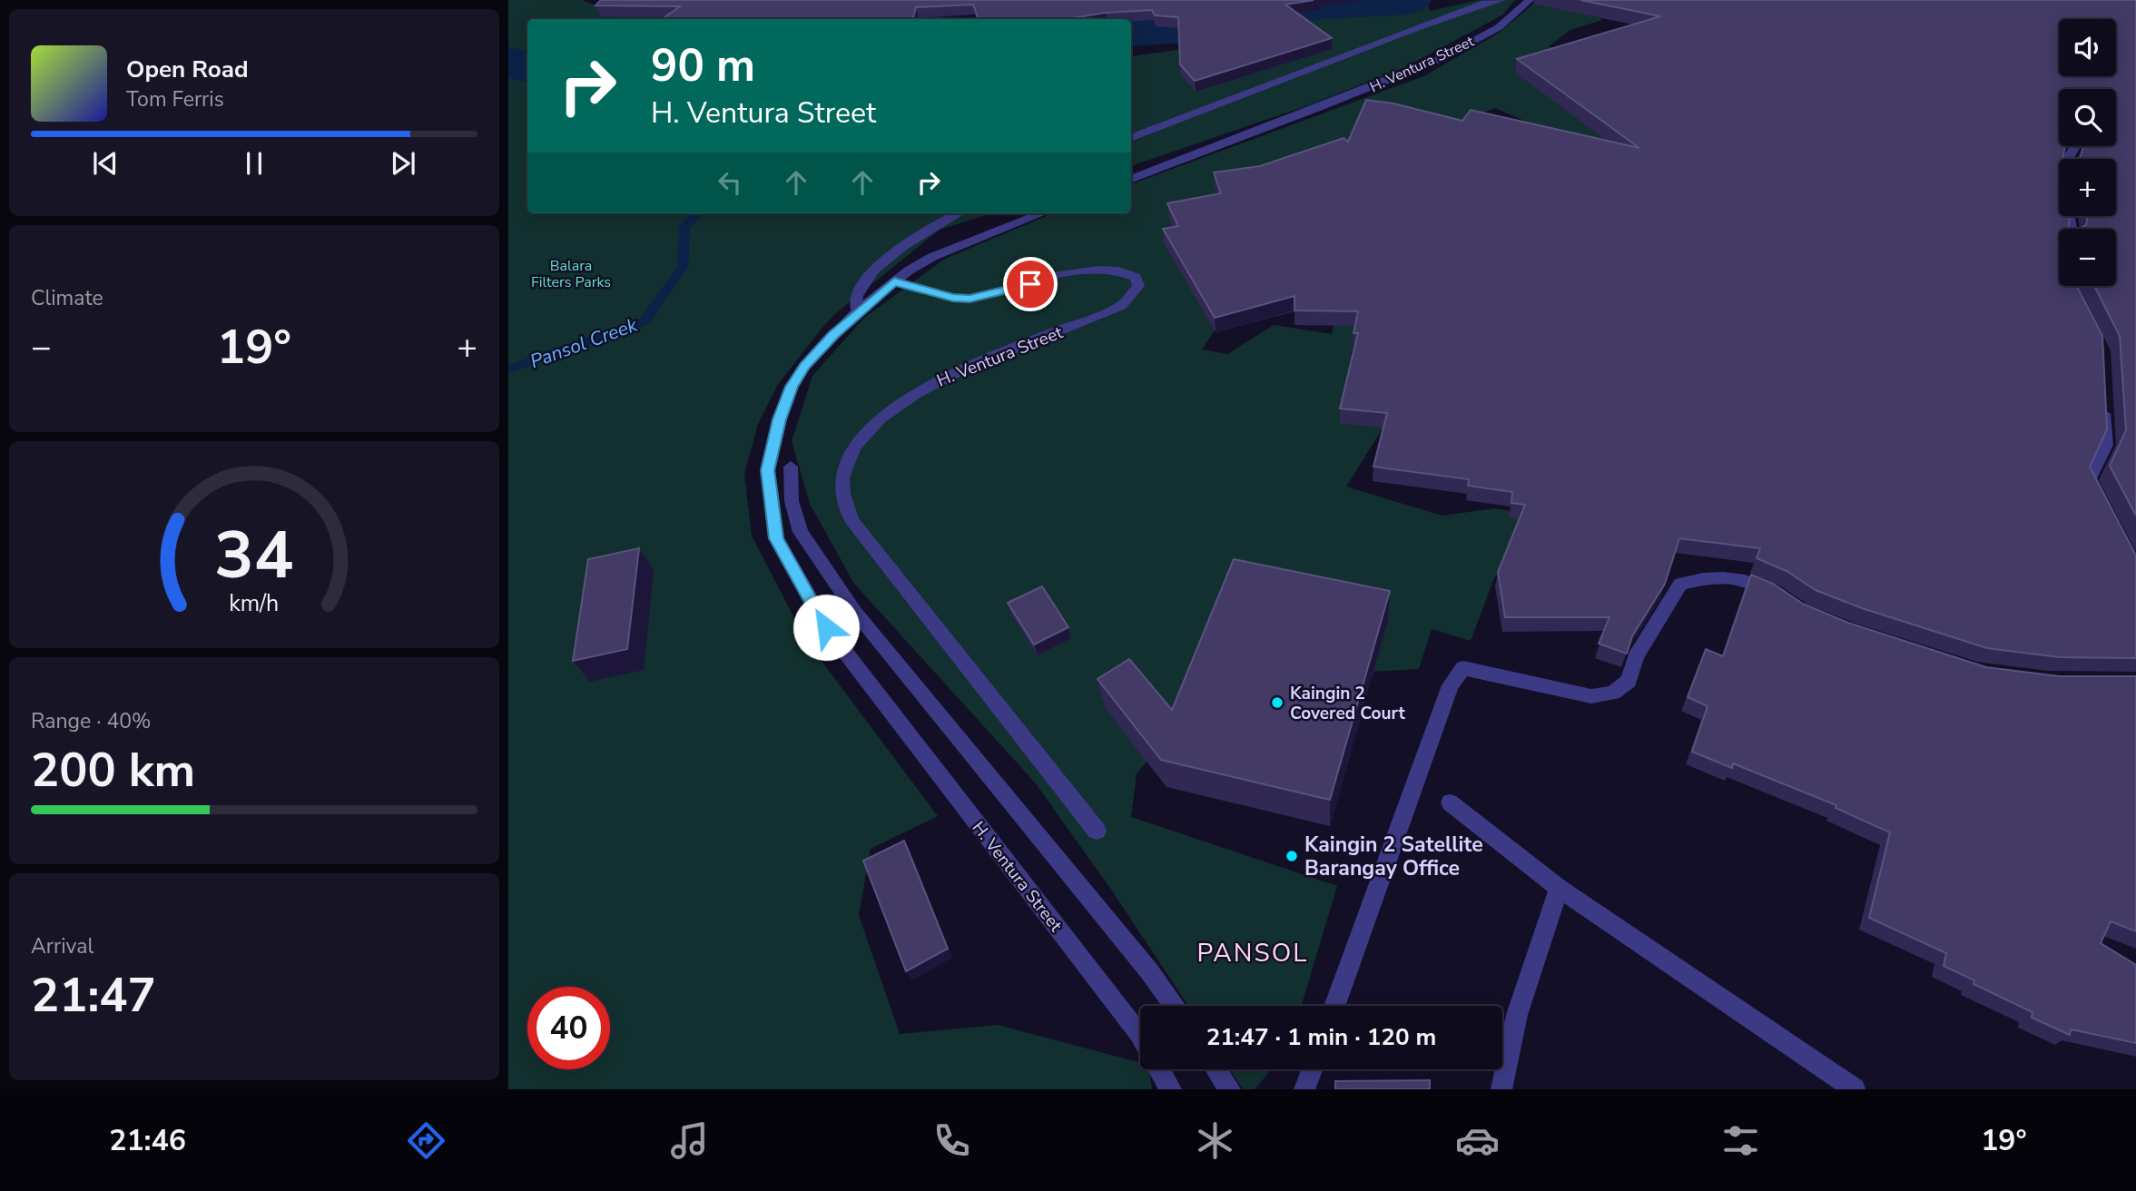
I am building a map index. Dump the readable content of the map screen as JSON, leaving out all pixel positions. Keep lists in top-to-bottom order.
{
  "streets": {
    "street": ["H. Ventura Street"]
  },
  "districts": ["PANSOL"],
  "water": ["Pansol Creek"],
  "parks": ["Balara Filters Parks"],
  "places": ["Kaingin 2 Covered Court", "Kaingin 2 Satellite Barangay Office"],
  "page": {
    "map_buttons": ["+", "−"],
    "turn": ["90 m", "H. Ventura Street"],
    "song": ["Open Road", "Tom Ferris"],
    "tile": [
      "Climate",
      ["Range · 40%", "200 km"],
      ["Arrival", "21:47"]
    ],
    "heat": ["−", "19°", "+"],
    "limit": "40",
    "trip": "21:47 · 1 min · 120 m",
    "tabs": ["21:46", "19°"],
    "gauge": ["34", "km/h"]
  }
}
